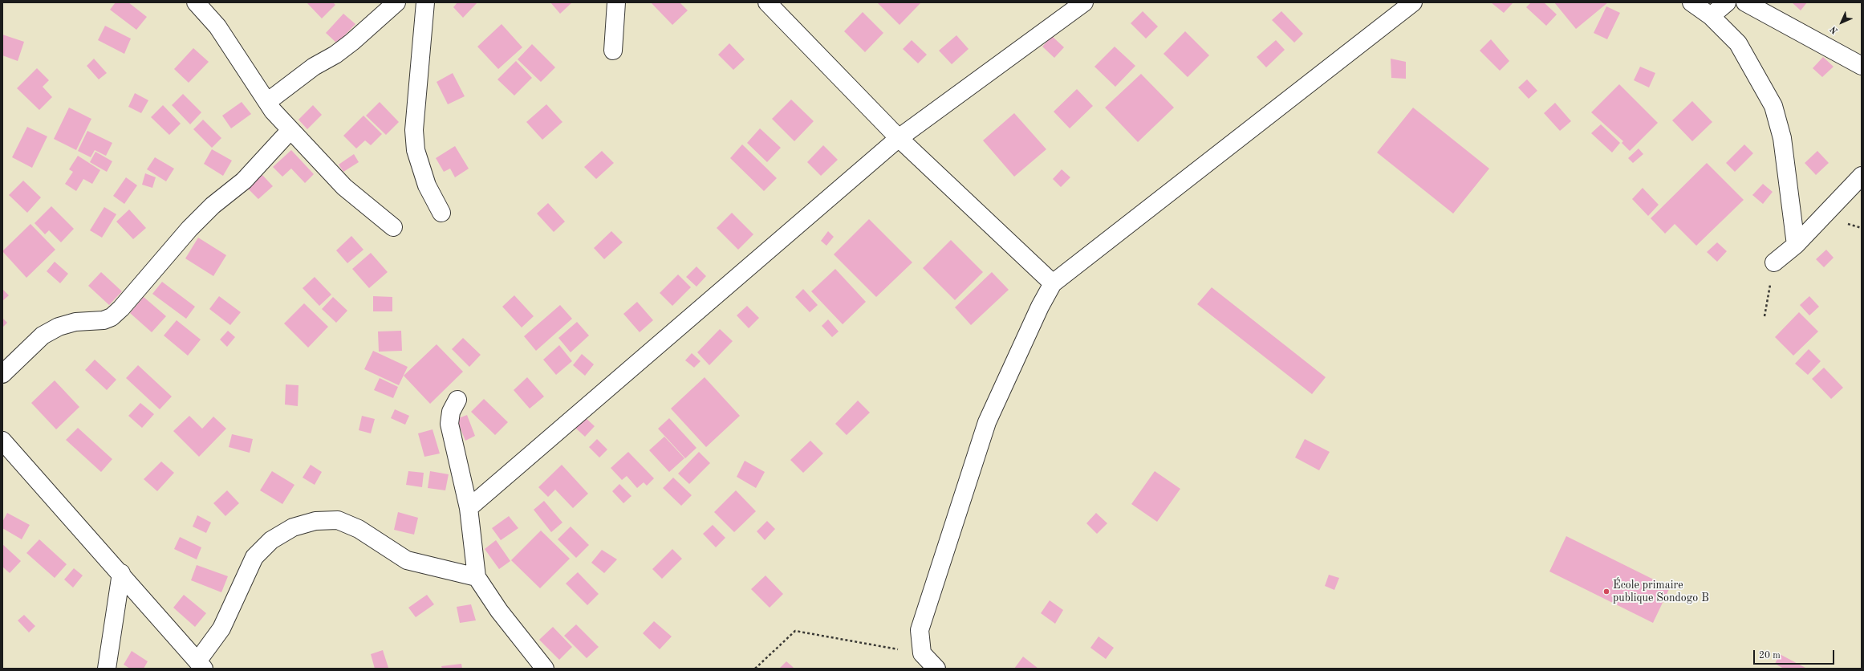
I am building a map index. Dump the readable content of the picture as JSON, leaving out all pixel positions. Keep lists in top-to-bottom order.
{
  "places": ["École primaire publique Sondogo B"],
  "scale_bar": "20 m",
  "north": "bottom left"
}
